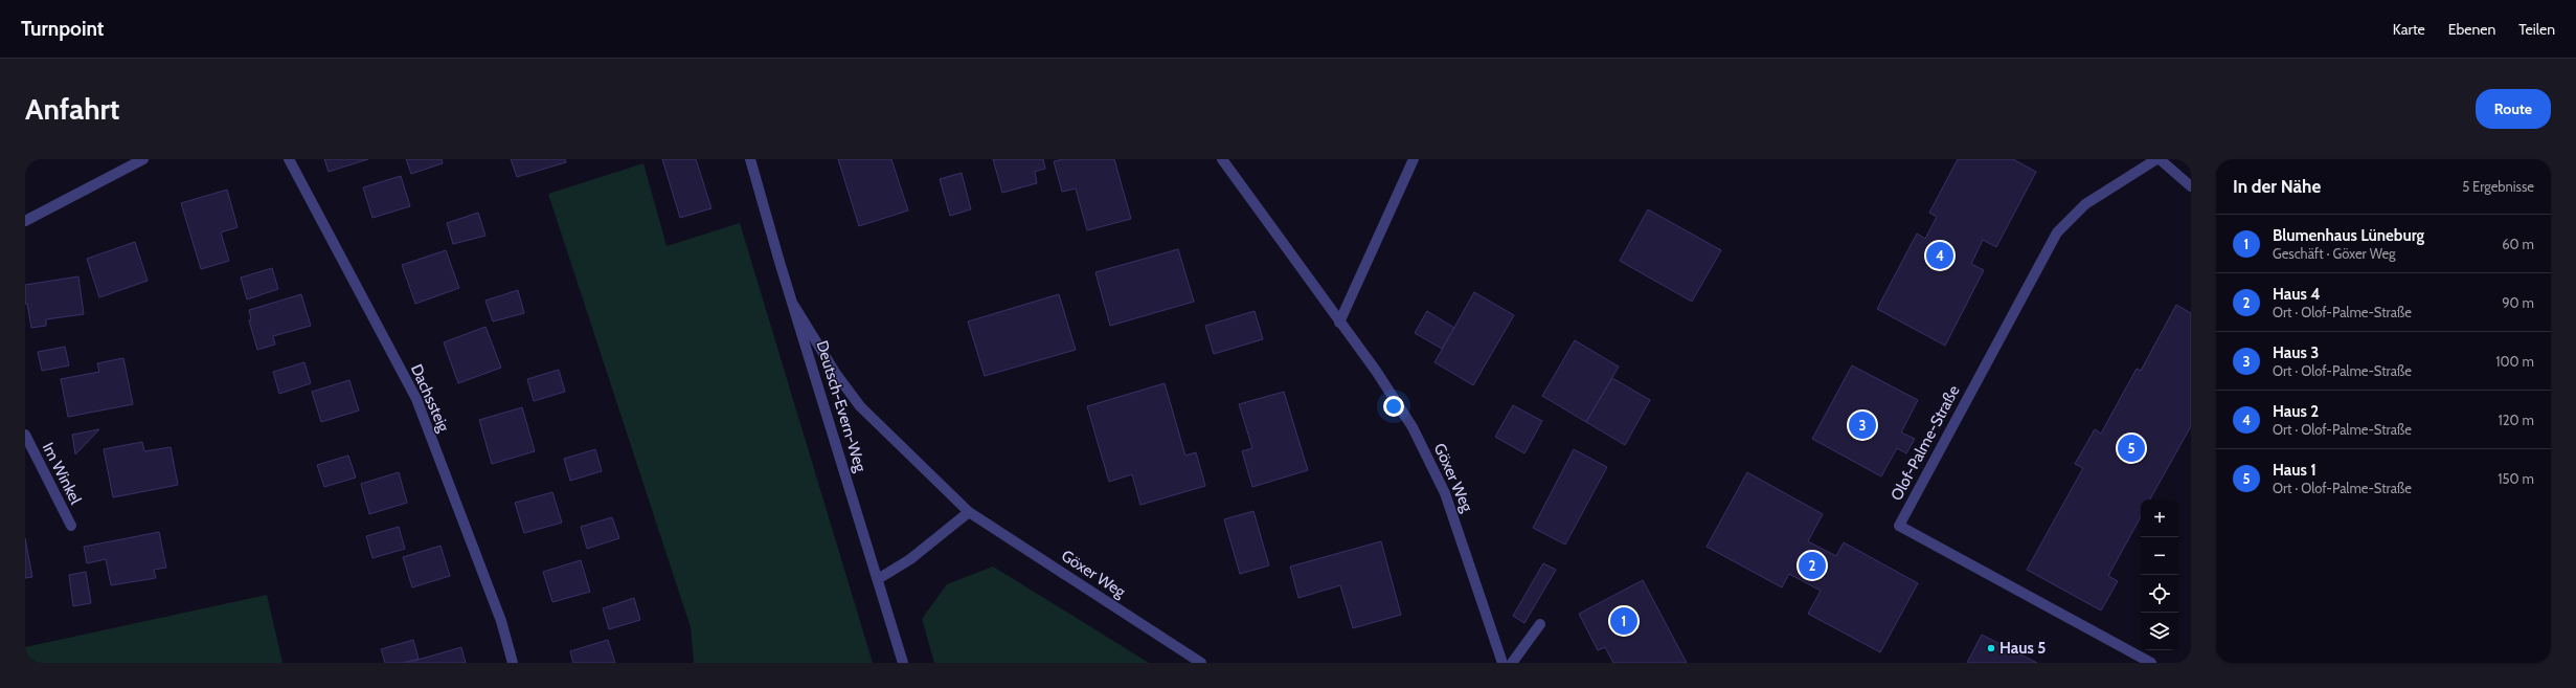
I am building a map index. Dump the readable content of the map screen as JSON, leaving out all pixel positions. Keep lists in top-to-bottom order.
{
  "streets": {
    "street": [
      "Dachssteig",
      "Deutsch-Evern-Weg",
      "Olof-Palme-Straße",
      "Im Winkel",
      "Göxer Weg"
    ]
  },
  "crossings": [
    ["Deutsch-Evern-Weg", "Göxer Weg"]
  ],
  "places": ["Haus 5"],
  "page": {
    "header": "Turnpoint",
    "nav": ["Karte", "Ebenen", "Teilen"],
    "buttons": "Route",
    "title": "Anfahrt",
    "heading": ["In der Nähe", "5 Ergebnisse"],
    "list": [
      {
        "mark": "1",
        "name": "Blumenhaus Lüneburg",
        "note": "Geschäft · Göxer Weg",
        "value": "60 m"
      },
      {
        "mark": "2",
        "name": "Haus 4",
        "note": "Ort · Olof-Palme-Straße",
        "value": "90 m"
      },
      {
        "mark": "3",
        "name": "Haus 3",
        "note": "Ort · Olof-Palme-Straße",
        "value": "100 m"
      },
      {
        "mark": "4",
        "name": "Haus 2",
        "note": "Ort · Olof-Palme-Straße",
        "value": "120 m"
      },
      {
        "mark": "5",
        "name": "Haus 1",
        "note": "Ort · Olof-Palme-Straße",
        "value": "150 m"
      }
    ],
    "pins": [
      "4",
      "3",
      "5",
      "2",
      "1"
    ],
    "map_buttons": ["+", "−"]
  }
}
